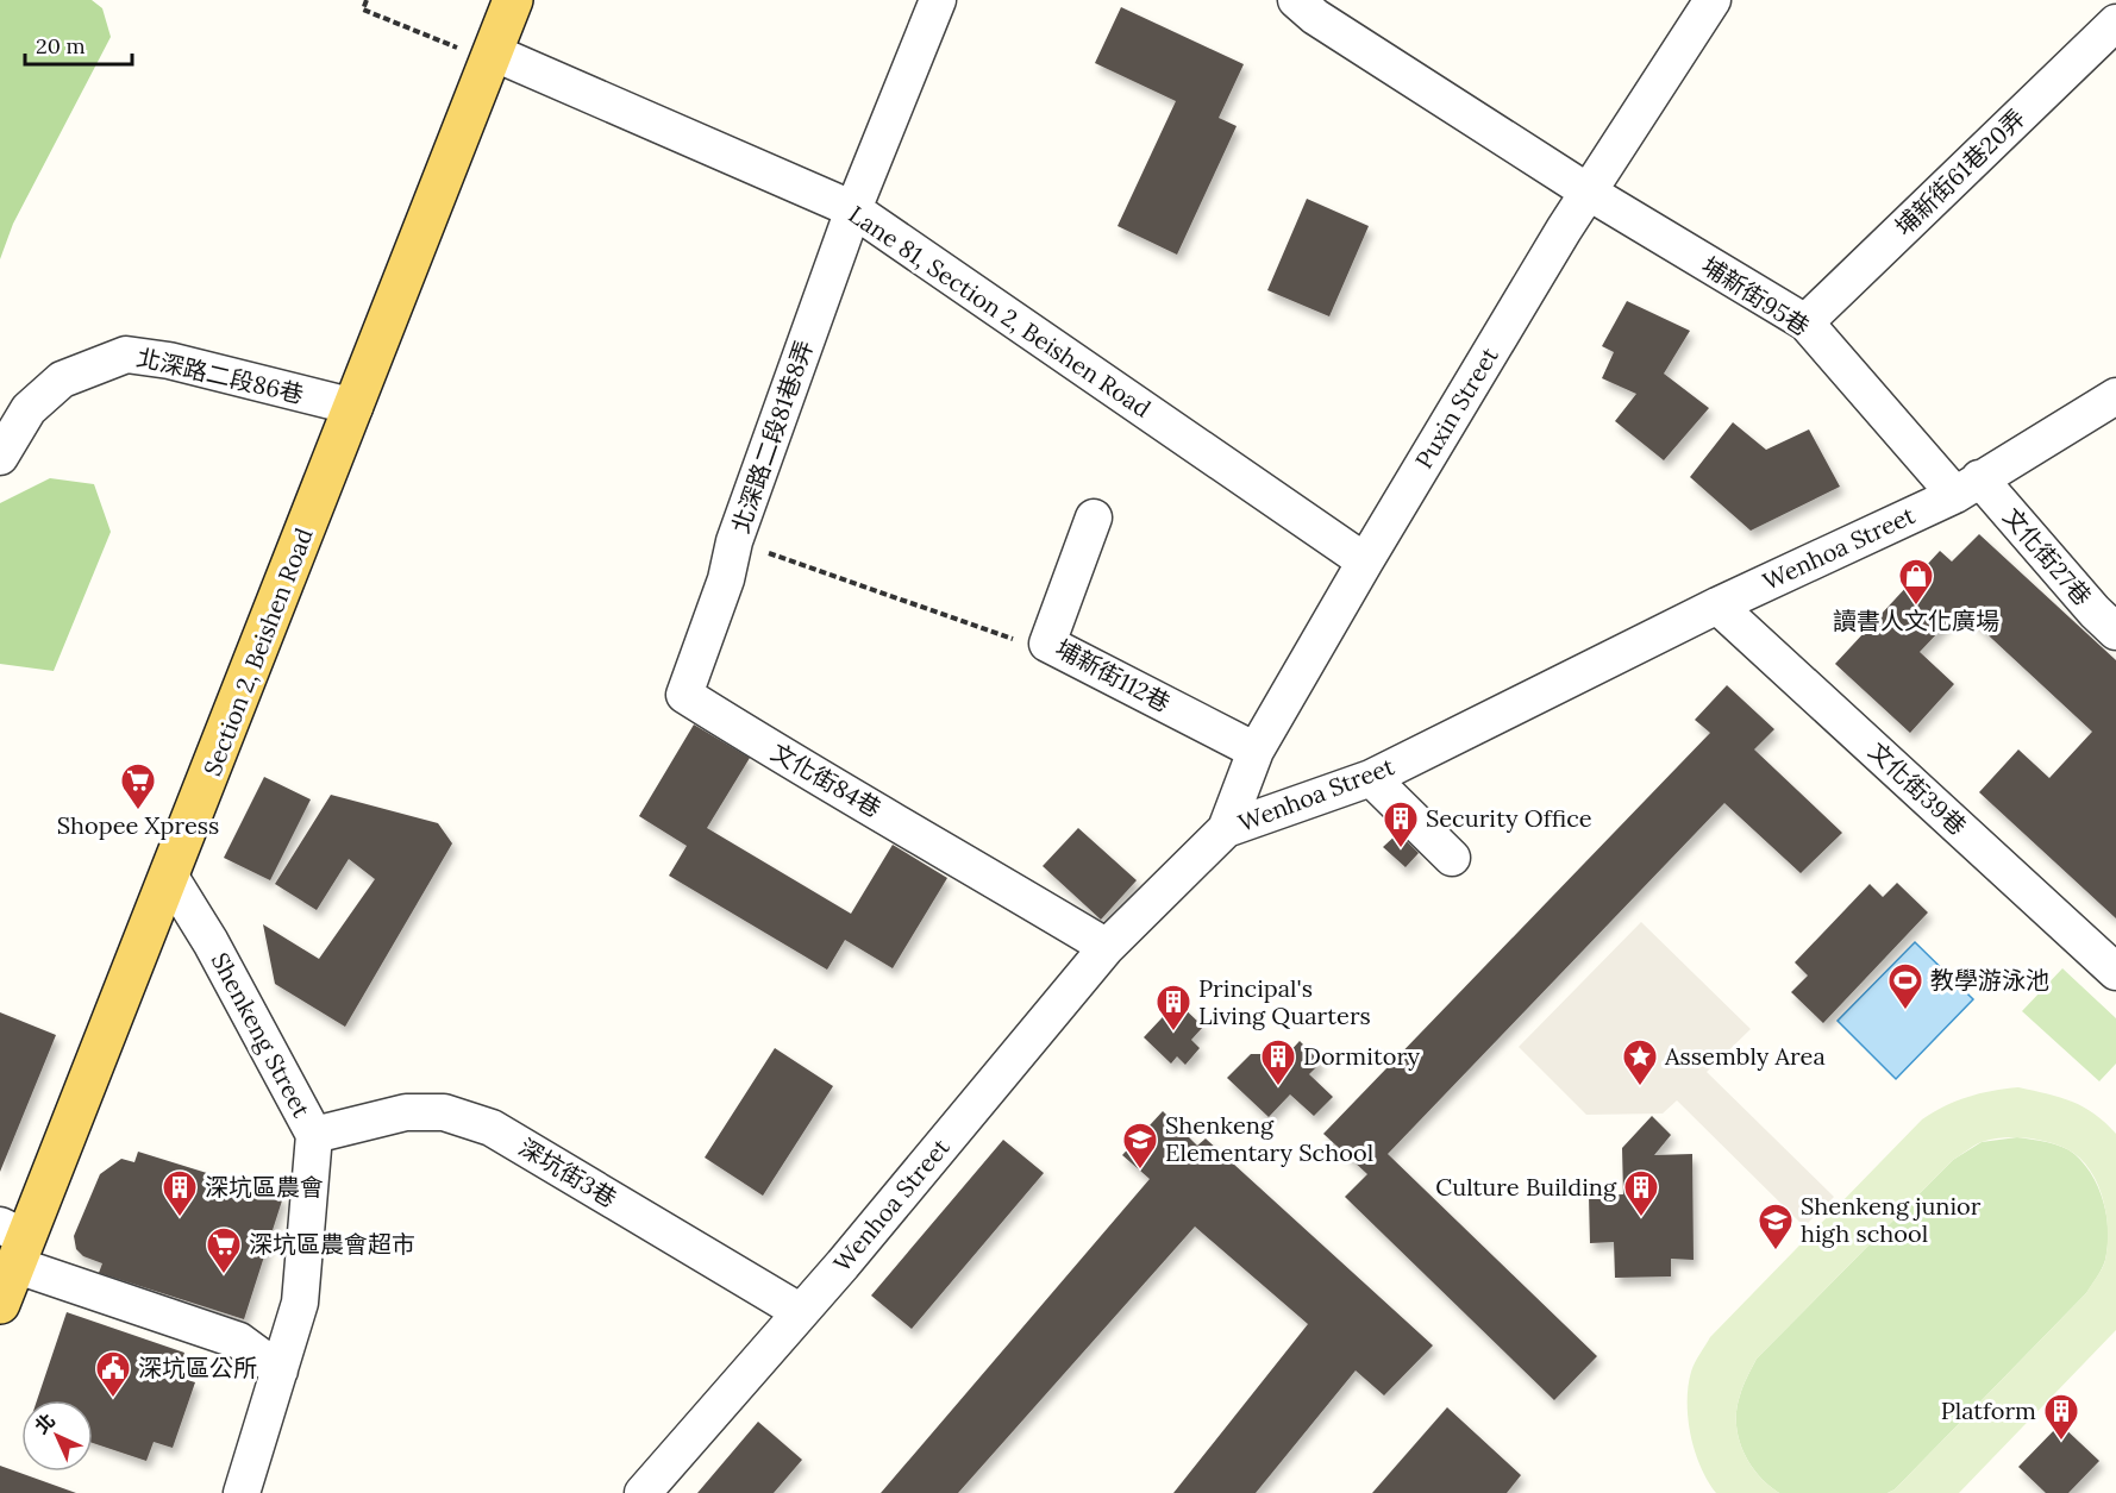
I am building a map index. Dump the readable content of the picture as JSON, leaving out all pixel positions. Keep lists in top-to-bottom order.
{
  "streets": {
    "main road": ["Section 2, Beishen Road"],
    "street": [
      "埔新街61巷20弄",
      "埔新街95巷",
      "Lane 81, Section 2, Beishen Road",
      "北深路二段86巷",
      "Puxin Street",
      "北深路二段81巷8弄",
      "Wenhoa Street",
      "文化街27巷",
      "埔新街112巷",
      "文化街84巷",
      "文化街39巷",
      "Shenkeng Street",
      "深坑街3巷"
    ]
  },
  "crossings": [
    ["埔新街61巷20弄", "埔新街95巷"],
    ["埔新街95巷", "Puxin Street"],
    ["埔新街95巷", "Wenhoa Street"],
    ["埔新街95巷", "文化街27巷"],
    ["Lane 81, Section 2, Beishen Road", "Puxin Street"],
    ["Lane 81, Section 2, Beishen Road", "北深路二段81巷8弄"],
    ["Lane 81, Section 2, Beishen Road", "Section 2, Beishen Road"],
    ["北深路二段86巷", "Section 2, Beishen Road"],
    ["Puxin Street", "Wenhoa Street"],
    ["Puxin Street", "埔新街112巷"],
    ["北深路二段81巷8弄", "文化街84巷"],
    ["Wenhoa Street", "文化街27巷"],
    ["Wenhoa Street", "文化街84巷"],
    ["Wenhoa Street", "文化街39巷"],
    ["Wenhoa Street", "深坑街3巷"],
    ["Section 2, Beishen Road", "Shenkeng Street"],
    ["Shenkeng Street", "深坑街3巷"]
  ],
  "places": {
    "shop": ["讀書人文化廣場"],
    "supermarket": ["Shopee Xpress", "深坑區農會超市"],
    "building": [
      "Security Office",
      "Principal's Living Quarters",
      "Dormitory",
      "深坑區農會",
      "Culture Building",
      "Platform"
    ],
    "sports": ["教學游泳池"],
    "place": ["Assembly Area"],
    "school or university": ["Shenkeng Elementary School", "Shenkeng junior high school"],
    "public building": ["深坑區公所"]
  },
  "scale_bar": "20 m",
  "north": "top left"
}
